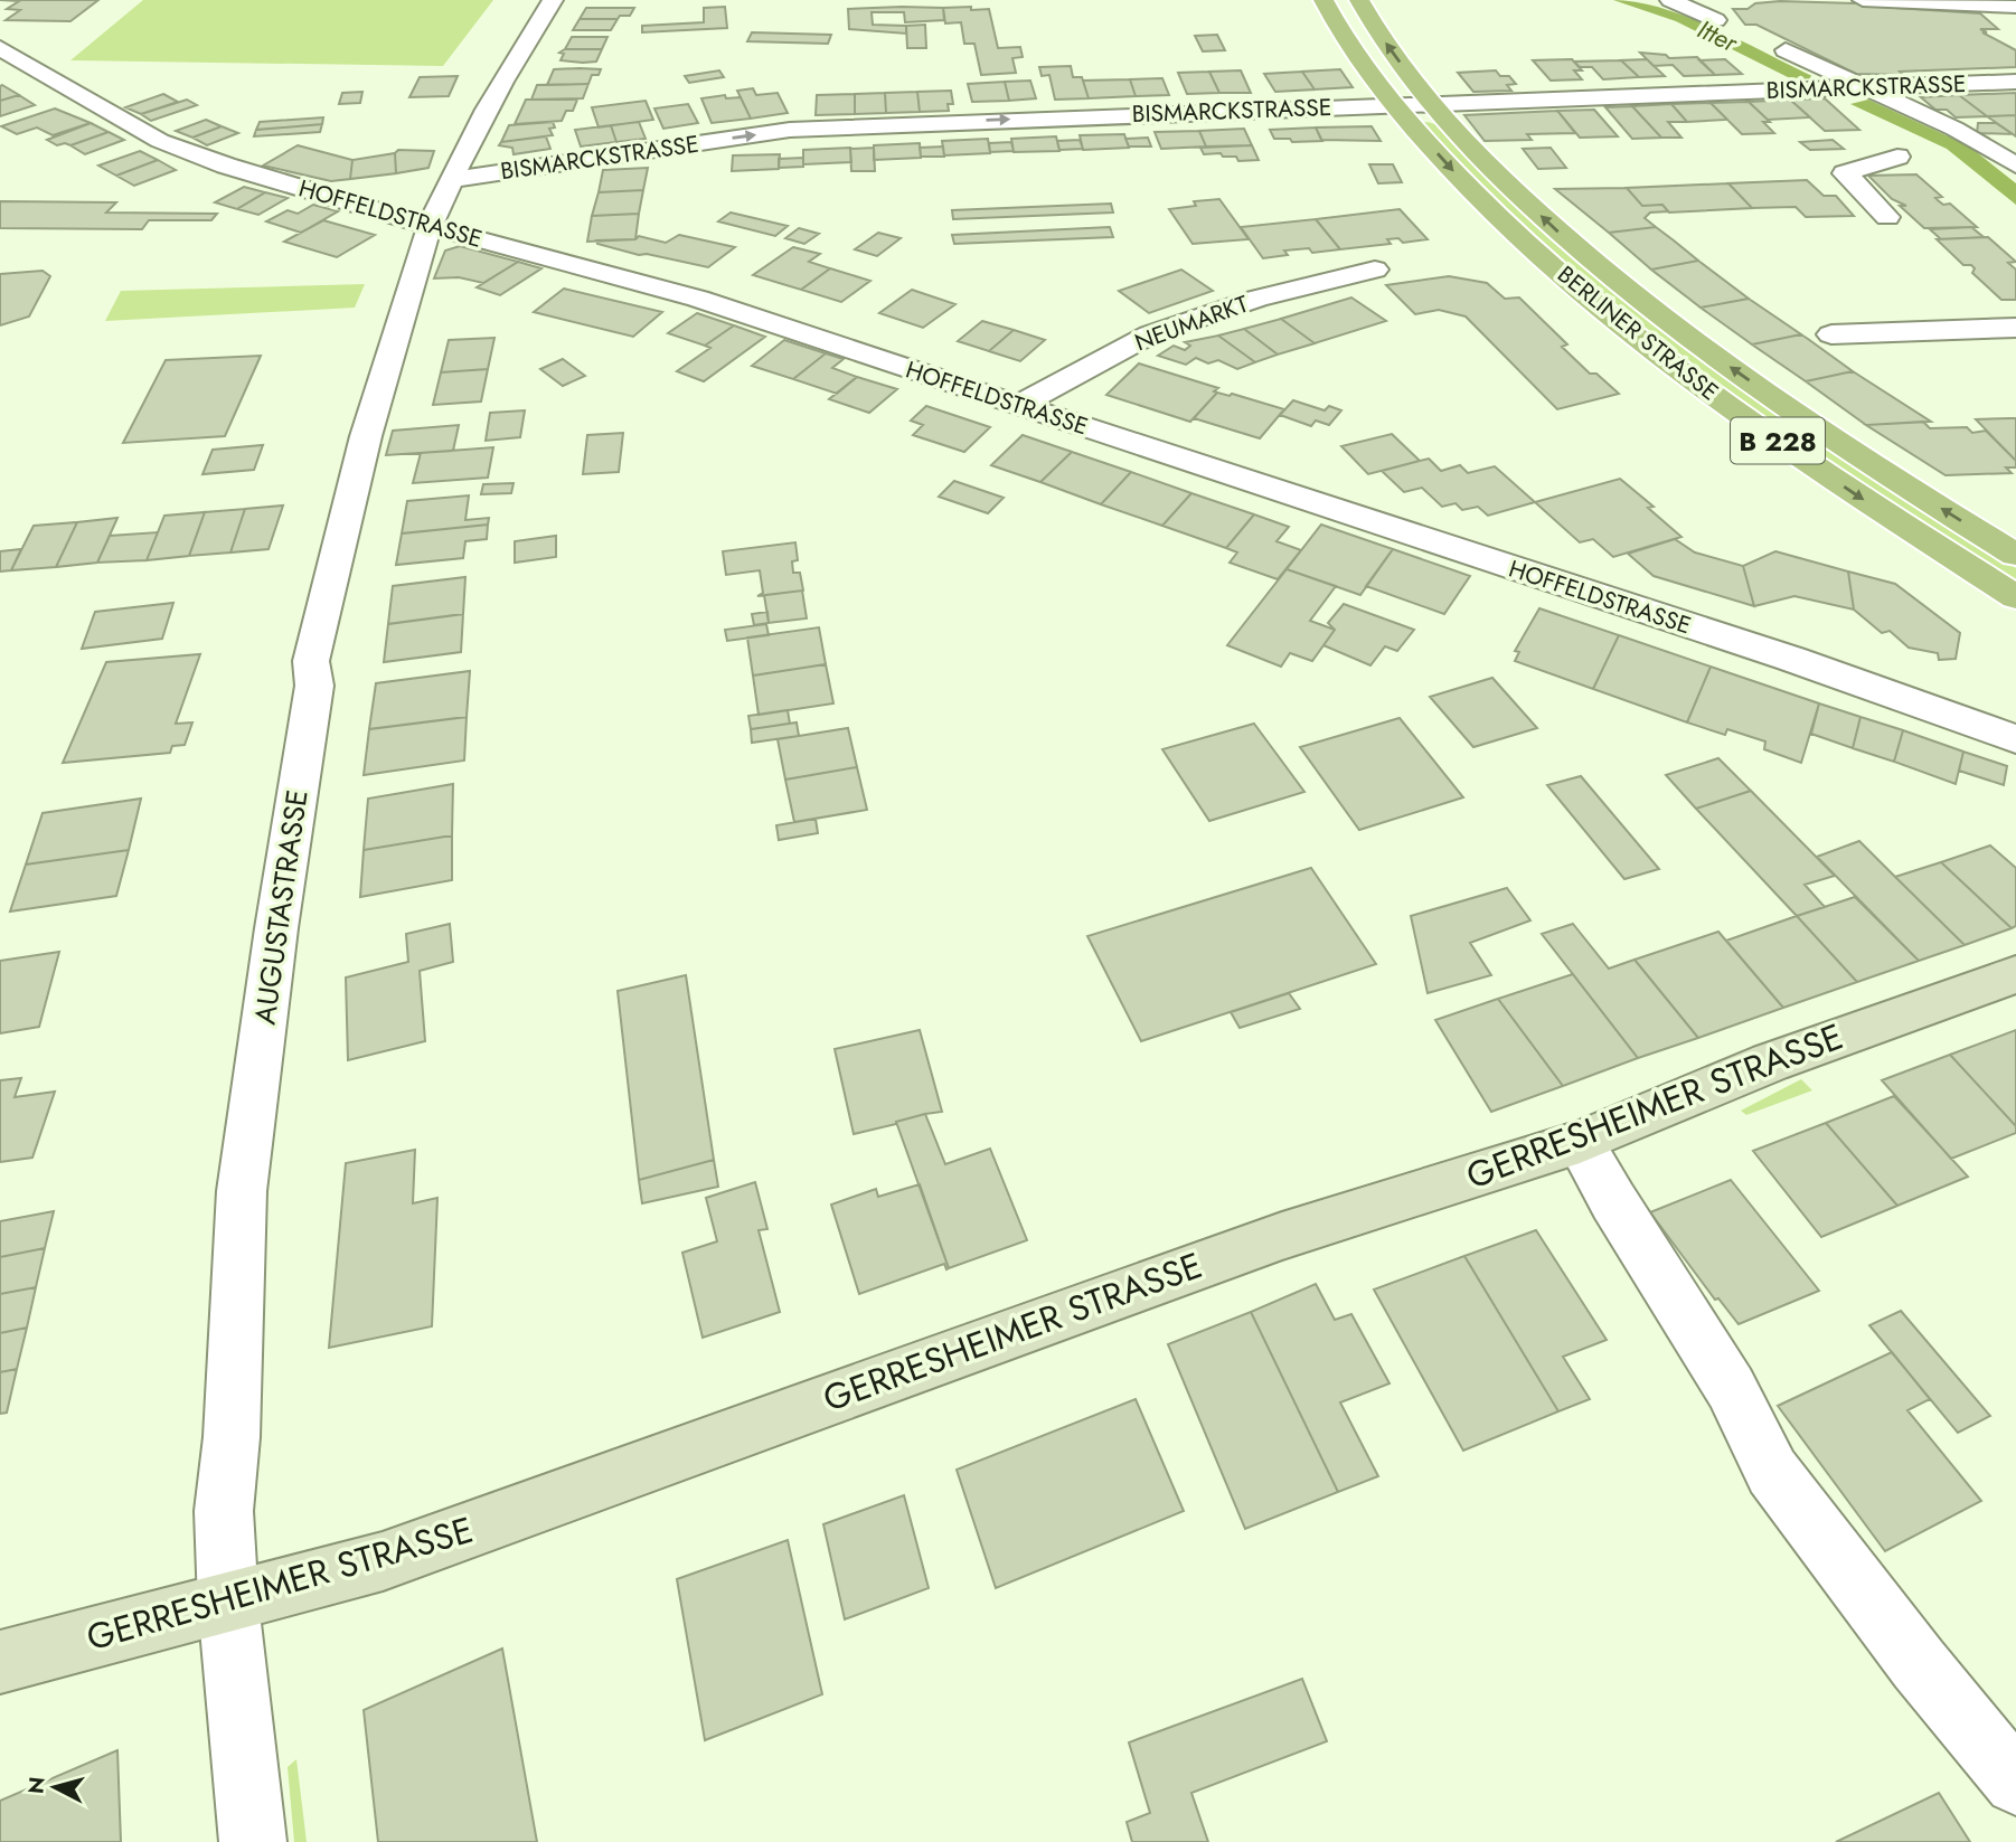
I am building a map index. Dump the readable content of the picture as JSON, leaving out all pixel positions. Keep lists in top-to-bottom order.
{
  "streets": {
    "main road": ["BERLINER STRASSE", "B 228"],
    "street": [
      "BISMARCKSTRASSE",
      "HOFFELDSTRASSE",
      "NEUMARKT",
      "AUGUSTASTRASSE",
      "GERRESHEIMER STRASSE"
    ]
  },
  "crossings": [
    ["BISMARCKSTRASSE", "BERLINER STRASSE"],
    ["BISMARCKSTRASSE", "AUGUSTASTRASSE"],
    ["HOFFELDSTRASSE", "NEUMARKT"],
    ["HOFFELDSTRASSE", "AUGUSTASTRASSE"],
    ["AUGUSTASTRASSE", "GERRESHEIMER STRASSE"]
  ],
  "one_way": ["BISMARCKSTRASSE"],
  "water": ["Itter"],
  "north": "left"
}
